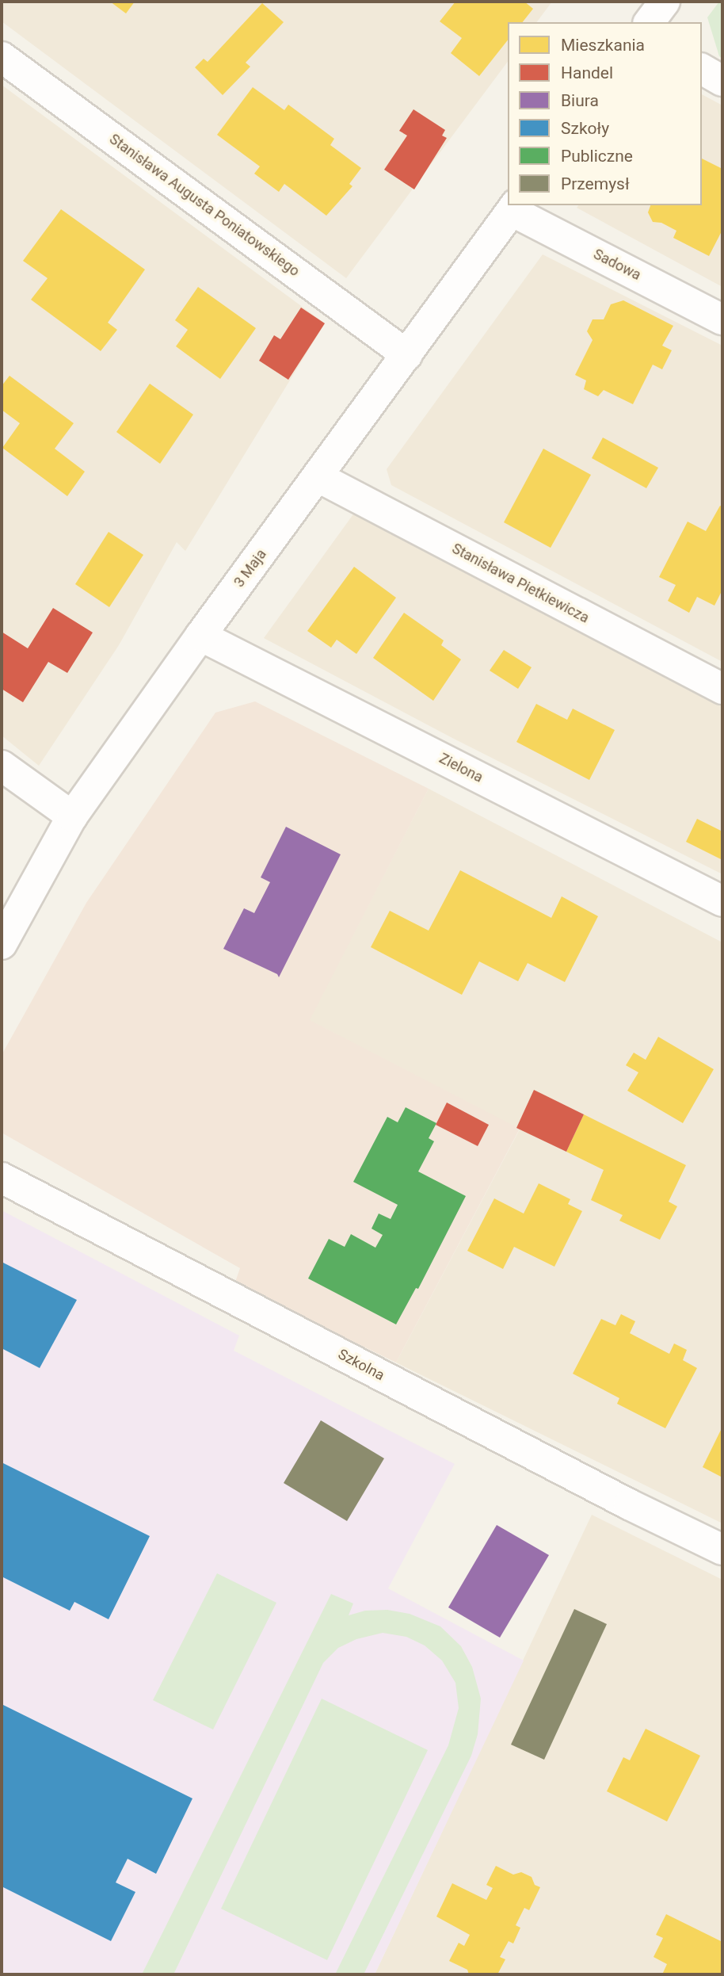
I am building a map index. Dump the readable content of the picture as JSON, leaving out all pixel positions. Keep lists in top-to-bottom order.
{
  "streets": {
    "street": [
      "Stanisława Augusta Poniatowskiego",
      "Sadowa",
      "3 Maja",
      "Stanisława Pietkiewicza",
      "Zielona",
      "Szkolna"
    ]
  },
  "crossings": [
    ["Stanisława Augusta Poniatowskiego", "3 Maja"],
    ["Sadowa", "3 Maja"],
    ["3 Maja", "Stanisława Pietkiewicza"],
    ["3 Maja", "Zielona"]
  ],
  "legend": [
    "Mieszkania",
    "Handel",
    "Biura",
    "Szkoły",
    "Publiczne",
    "Przemysł"
  ]
}
